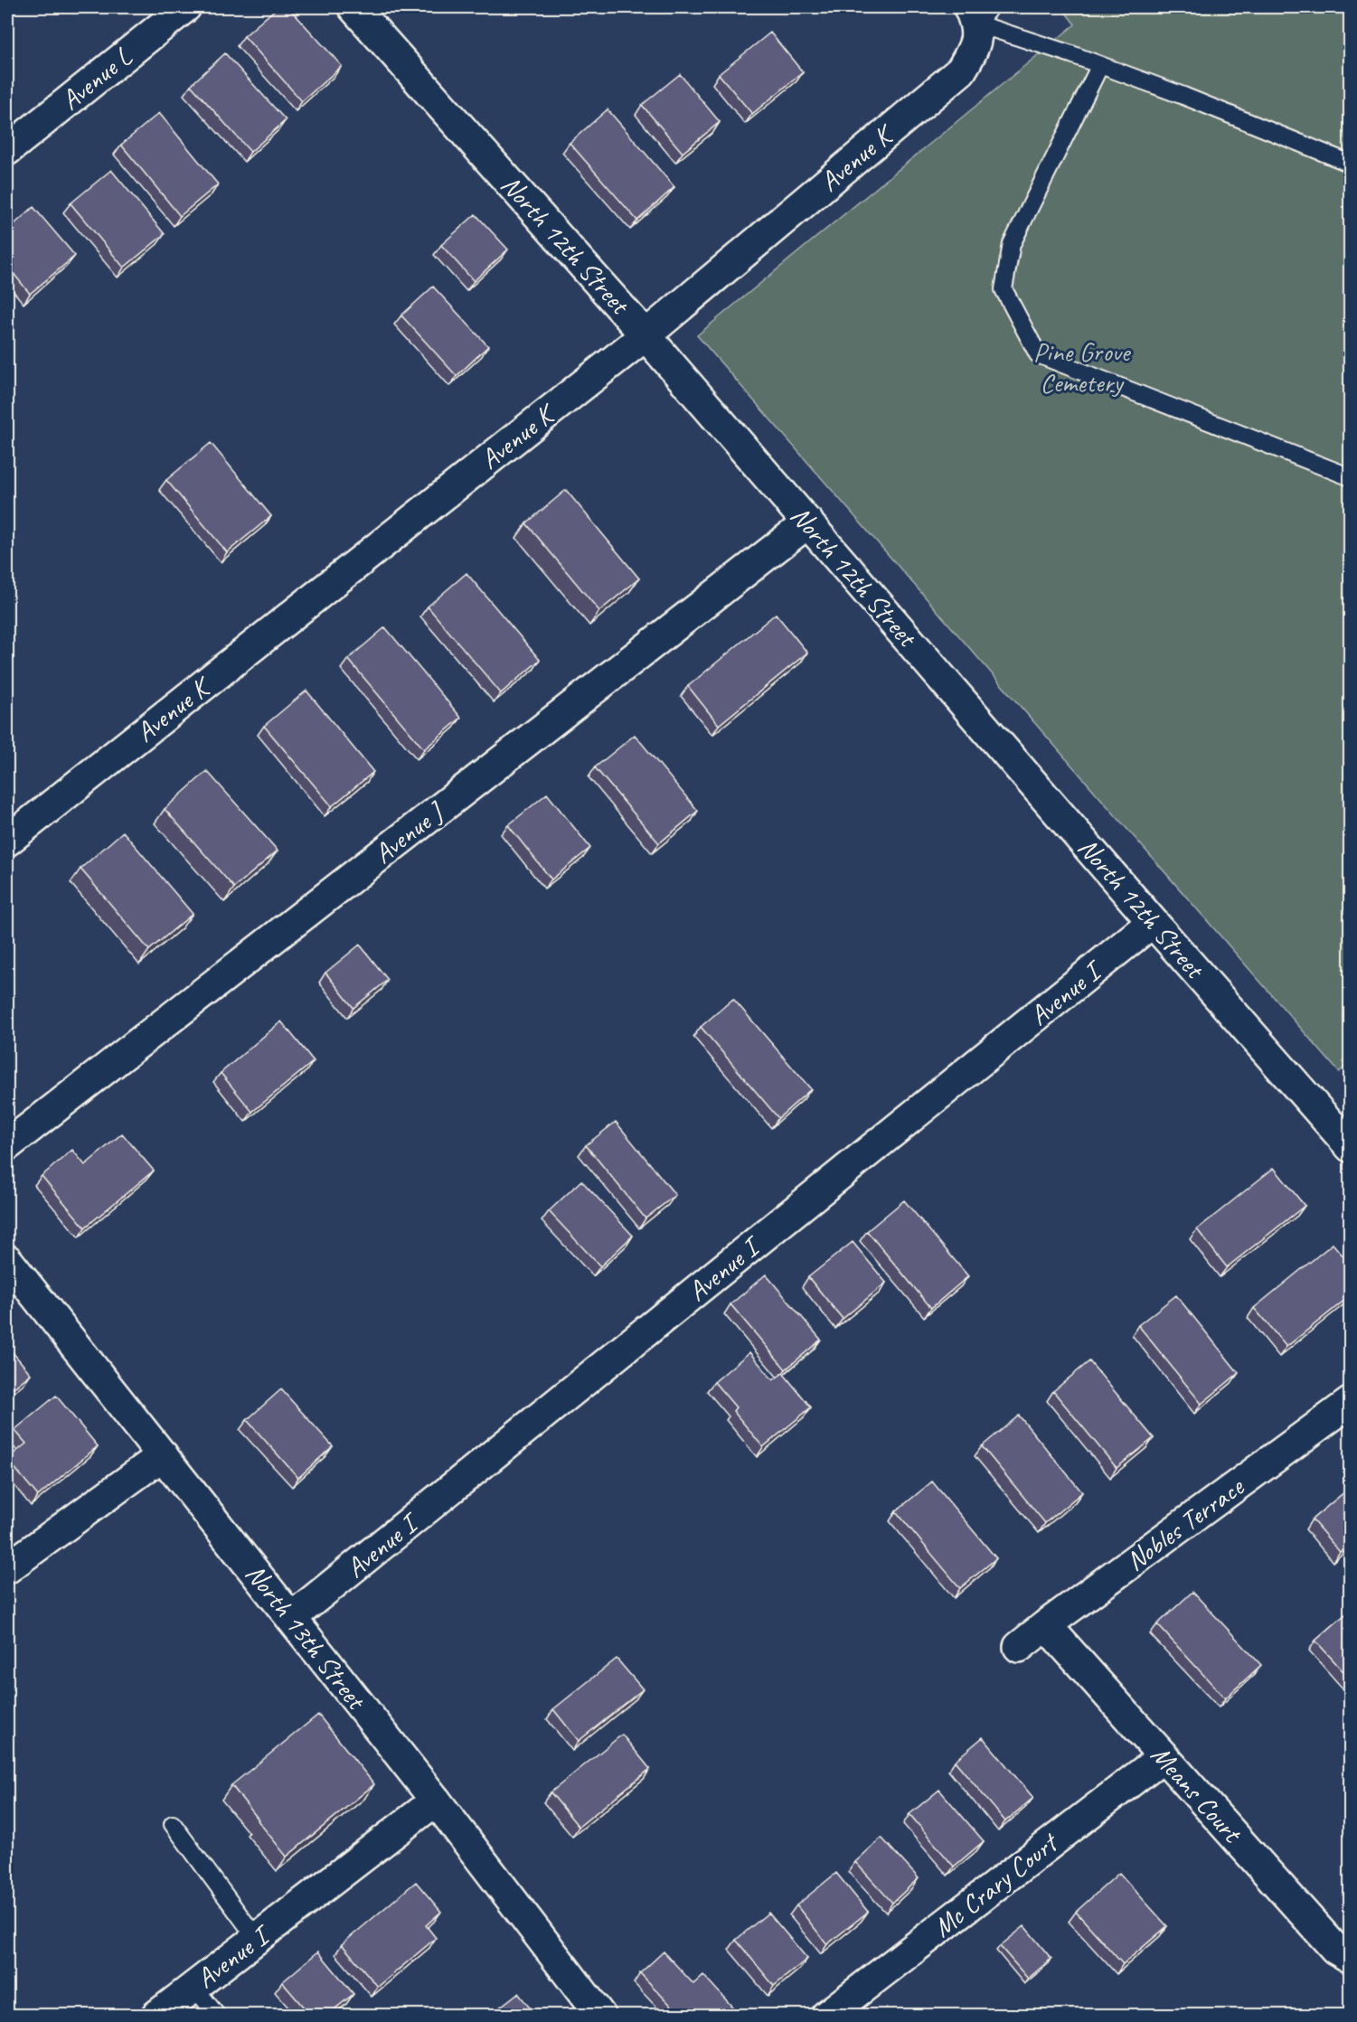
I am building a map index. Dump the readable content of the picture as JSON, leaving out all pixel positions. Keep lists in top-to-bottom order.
{
  "streets": {
    "street": [
      "Avenue L",
      "Avenue K",
      "North 12th Street",
      "Avenue J",
      "Avenue I",
      "Nobles Terrace",
      "North 13th Street",
      "Means Court",
      "Mc Crary Court"
    ]
  },
  "crossings": [
    ["Avenue K", "North 12th Street"],
    ["North 12th Street", "Avenue J"],
    ["North 12th Street", "Avenue I"],
    ["Avenue I", "North 13th Street"],
    ["Nobles Terrace", "Means Court"],
    ["Means Court", "Mc Crary Court"]
  ],
  "parks": ["Pine Grove Cemetery"]
}
